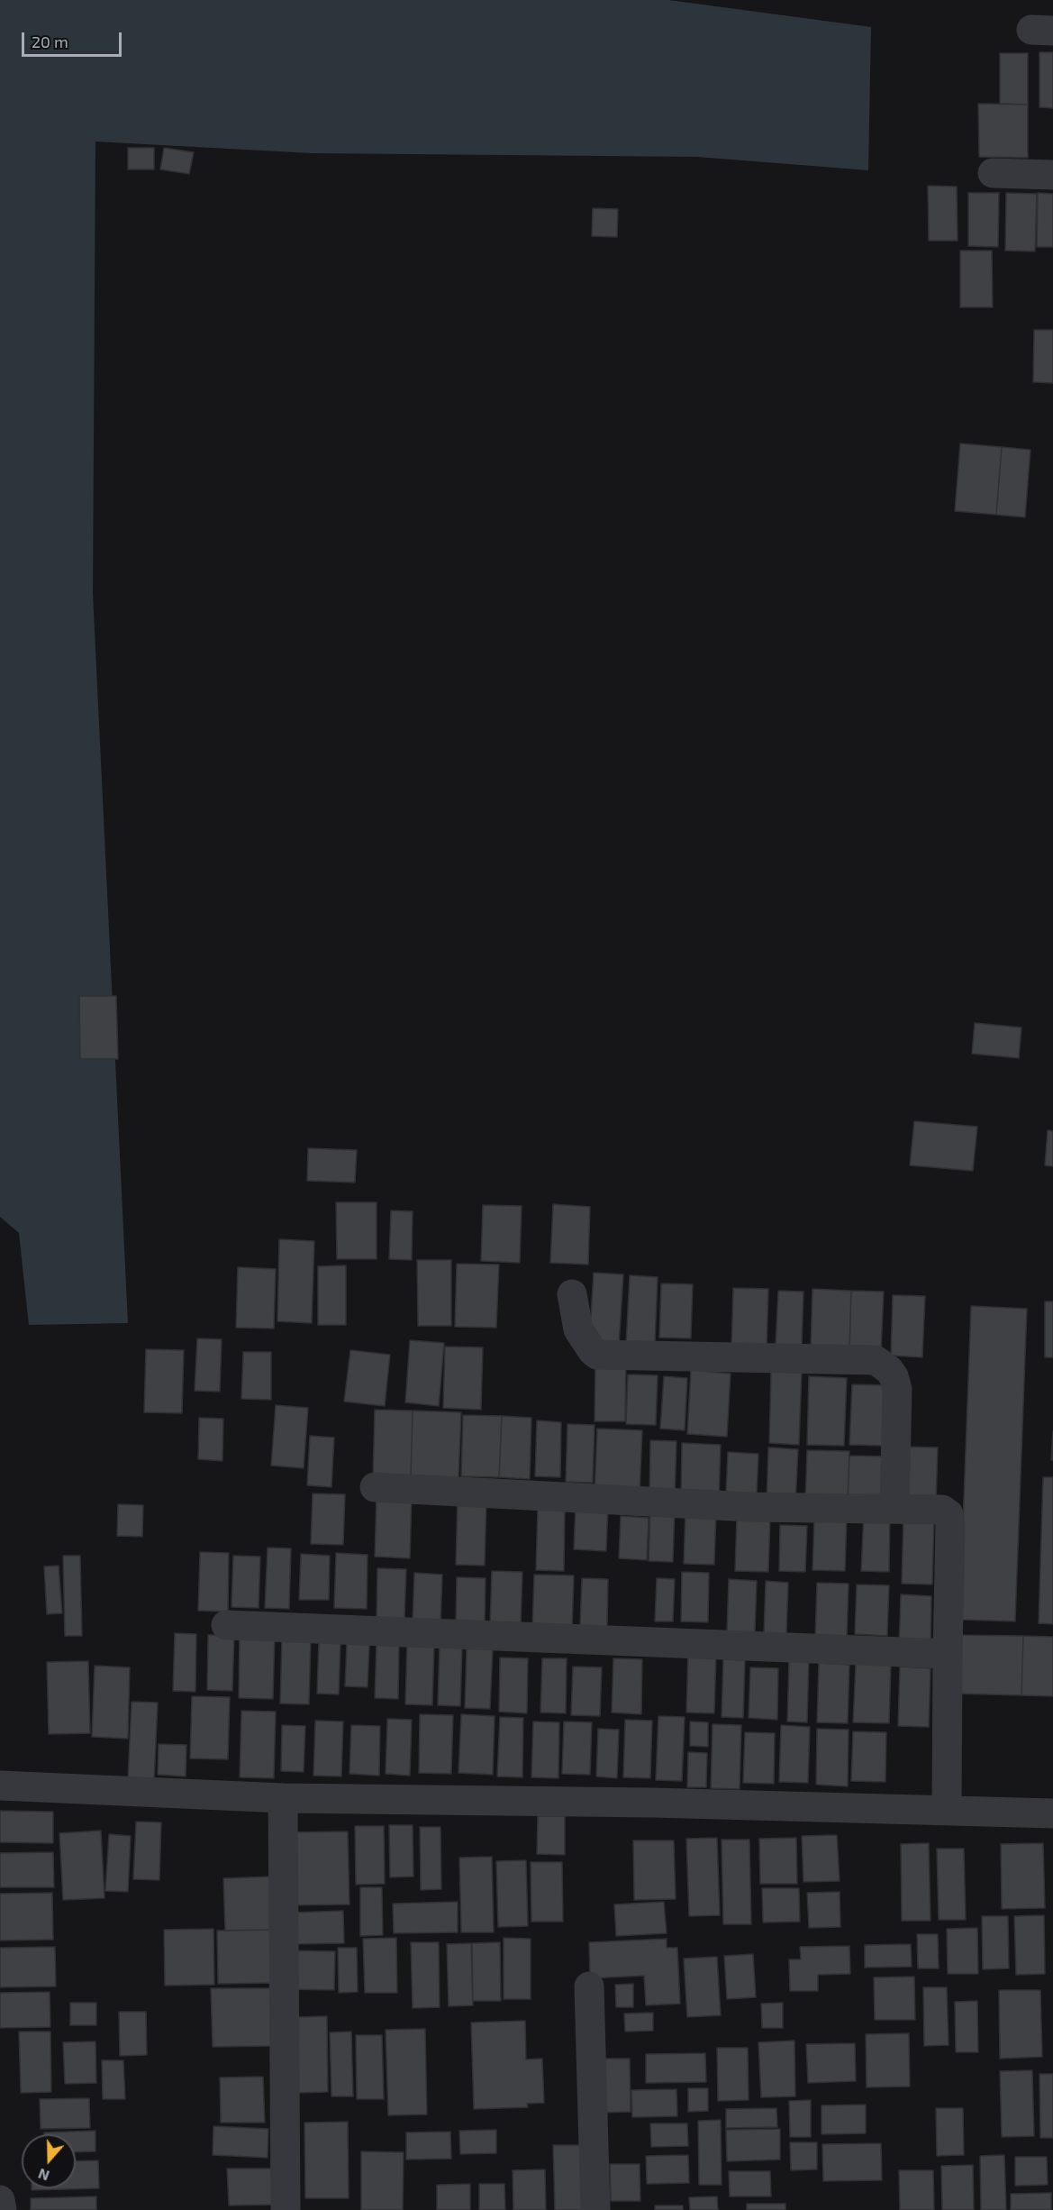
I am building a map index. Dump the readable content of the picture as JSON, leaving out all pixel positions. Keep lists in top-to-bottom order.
{
  "scale_bar": "20 m",
  "north": "bottom"
}
